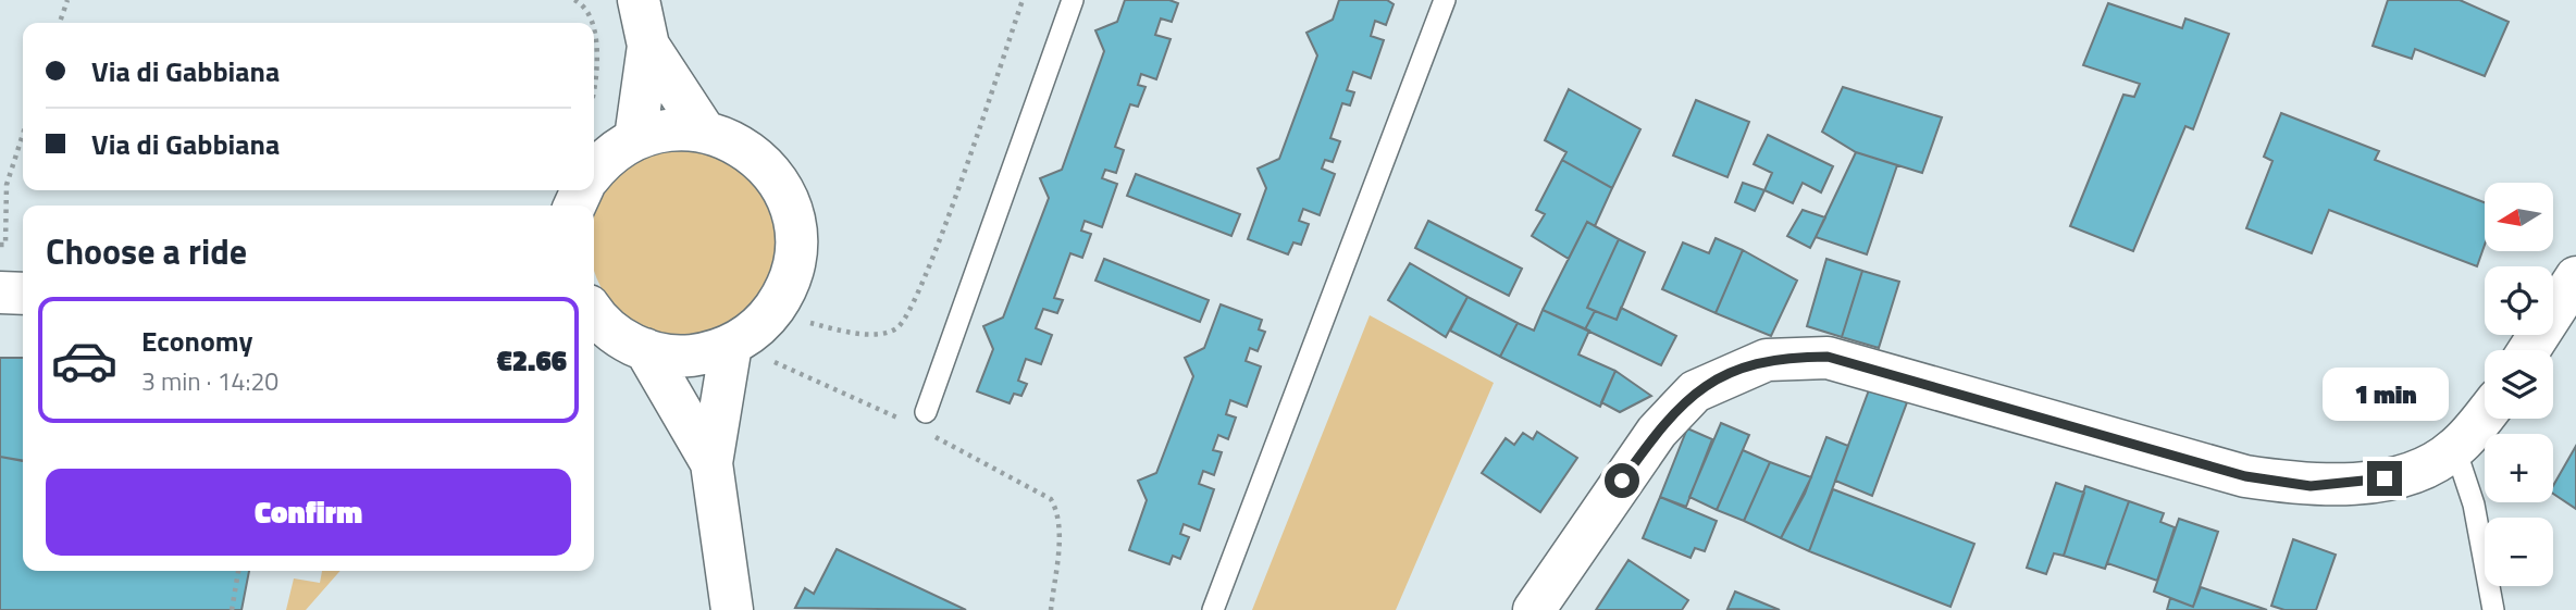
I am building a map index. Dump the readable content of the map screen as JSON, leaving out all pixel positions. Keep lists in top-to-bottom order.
{
  "north": "left",
  "page": {
    "banner": ["Via di Gabbiana", "Via di Gabbiana"],
    "map_buttons": ["+", "−"],
    "heading": "Choose a ride",
    "list": [
      {
        "name": "Economy",
        "note": "3 min · 14:20",
        "value": "€2.66"
      }
    ],
    "bubble": "1 min",
    "buttons": "Confirm"
  }
}
